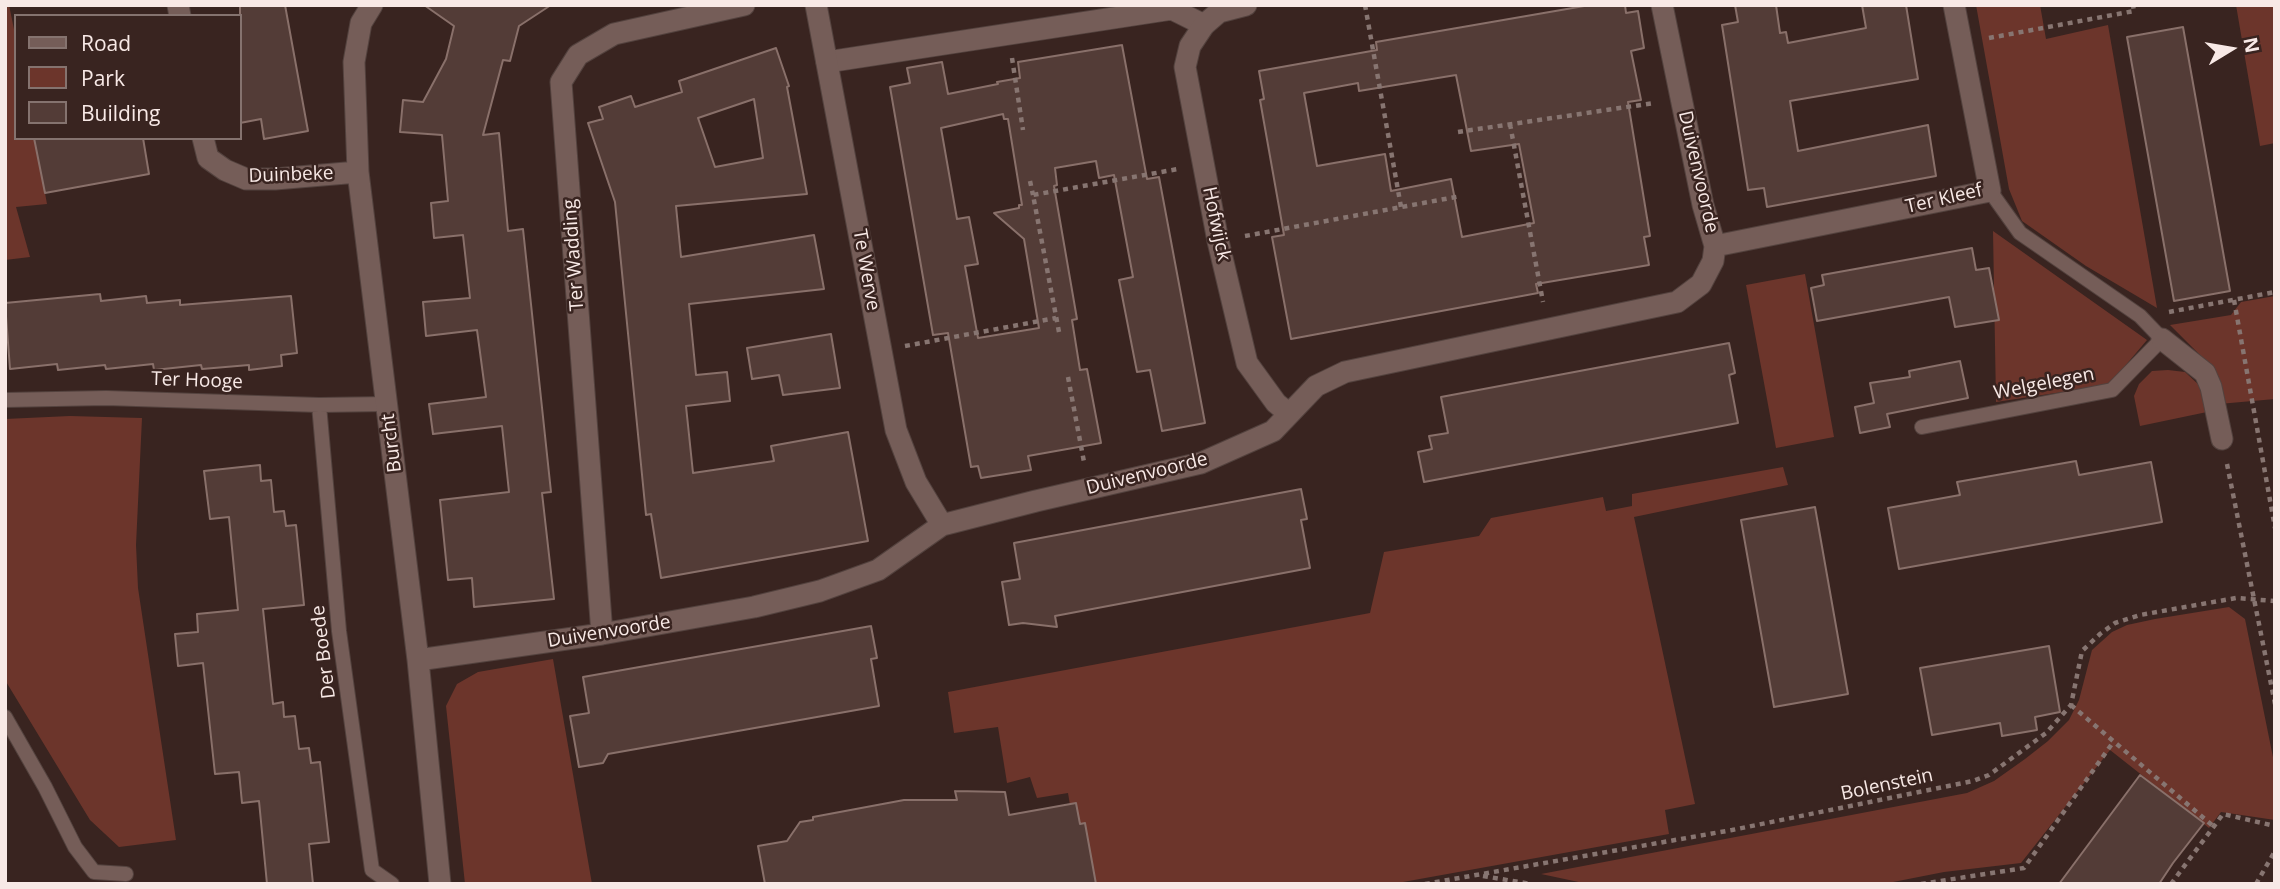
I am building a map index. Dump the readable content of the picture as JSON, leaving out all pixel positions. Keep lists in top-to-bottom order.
{
  "streets": {
    "street": [
      "Duivenvoorde",
      "Duinbeke",
      "Ter Kleef",
      "Hofwijck",
      "Ter Wadding",
      "Te Werve",
      "Burcht"
    ],
    "lane": ["Ter Hooge", "Welgelegen", "Der Boede"],
    "path": ["Bolenstein"]
  },
  "crossings": [
    ["Duivenvoorde", "Ter Kleef"],
    ["Duivenvoorde", "Hofwijck"],
    ["Duivenvoorde", "Ter Wadding"],
    ["Duivenvoorde", "Te Werve"],
    ["Duivenvoorde", "Burcht"],
    ["Duinbeke", "Burcht"],
    ["Ter Hooge", "Burcht"],
    ["Ter Hooge", "Der Boede"]
  ],
  "legend": ["Road", "Park", "Building"],
  "north": "right"
}
